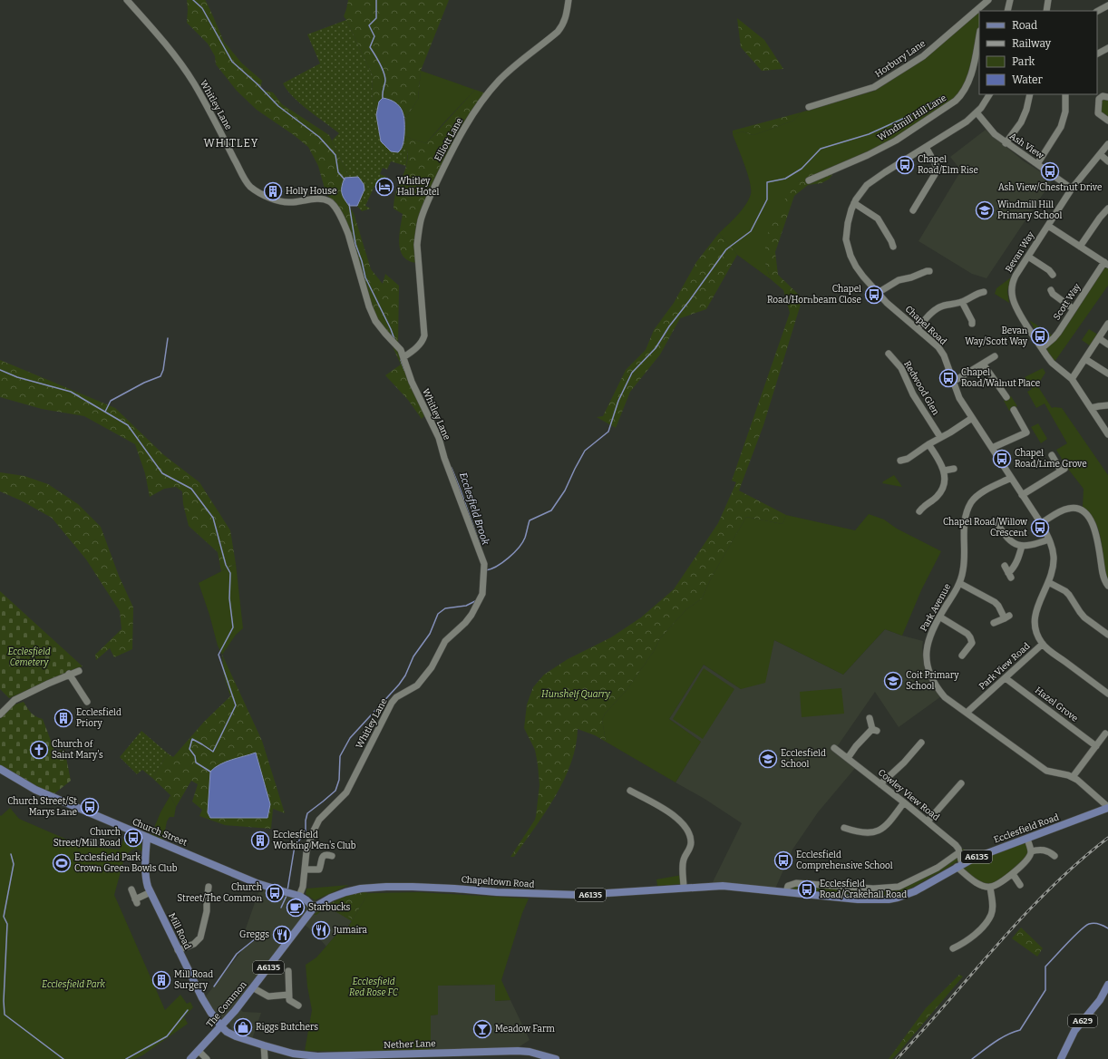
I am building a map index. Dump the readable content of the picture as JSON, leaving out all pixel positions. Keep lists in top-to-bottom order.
{
  "streets": {
    "main road": [
      "Ecclesfield Road",
      "Church Street",
      "A6135",
      "Chapeltown Road",
      "Mill Road",
      "The Common",
      "A629",
      "Nether Lane"
    ],
    "street": [
      "Horbury Lane",
      "Whitley Lane",
      "Windmill Hill Lane",
      "Elliott Lane",
      "Ash View",
      "Bevan Way",
      "Scott Way",
      "Chapel Road",
      "Redwood Glen",
      "Park Avenue",
      "Park View Road",
      "Hazel Grove",
      "Cowley View Road"
    ]
  },
  "crossings": [
    ["Whitley Lane", "Elliott Lane"],
    ["Whitley Lane", "Church Street"],
    ["Ash View", "Bevan Way"],
    ["Ash View", "Chapel Road"],
    ["Bevan Way", "Scott Way"],
    ["Chapel Road", "Park Avenue"],
    ["Chapel Road", "Park View Road"],
    ["Park Avenue", "Park View Road"],
    ["Park Avenue", "Ecclesfield Road"],
    ["Park View Road", "Hazel Grove"],
    ["Cowley View Road", "Ecclesfield Road"],
    ["Ecclesfield Road", "Chapeltown Road"],
    ["Church Street", "Chapeltown Road"],
    ["Church Street", "Mill Road"],
    ["Church Street", "The Common"],
    ["Chapeltown Road", "The Common"],
    ["Mill Road", "The Common"],
    ["Mill Road", "Nether Lane"]
  ],
  "districts": ["WHITLEY"],
  "water": ["Ecclesfield Brook"],
  "parks": [
    "Ecclesfield Cemetery",
    "Hunshelf Quarry",
    "Ecclesfield Red Rose FC",
    "Ecclesfield Park"
  ],
  "places": {
    "bus stop": [
      "Chapel Road/Elm Rise",
      "Ash View/Chestnut Drive",
      "Chapel Road/Hornbeam Close",
      "Bevan Way/Scott Way",
      "Chapel Road/Walnut Place",
      "Chapel Road/Lime Grove",
      "Chapel Road/Willow Crescent",
      "Church Street/St Marys Lane",
      "Church Street/Mill Road",
      "Ecclesfield Comprehensive School",
      "Ecclesfield Road/Crakehall Road",
      "Church Street/The Common"
    ],
    "hotel": ["Whitley Hall Hotel"],
    "building": [
      "Holly House",
      "Ecclesfield Priory",
      "Ecclesfield Working Men's Club",
      "Mill Road Surgery"
    ],
    "school or university": ["Windmill Hill Primary School", "Coit Primary School", "Ecclesfield School"],
    "church": ["Church of Saint Mary's"],
    "sports": ["Ecclesfield Park Crown Green Bowls Club"],
    "cafe": ["Starbucks"],
    "restaurant": ["Jumaira", "Greggs"],
    "shop": ["Riggs Butchers"],
    "bar": ["Meadow Farm"]
  },
  "legend": [
    "Road",
    "Railway",
    "Park",
    "Water"
  ]
}
